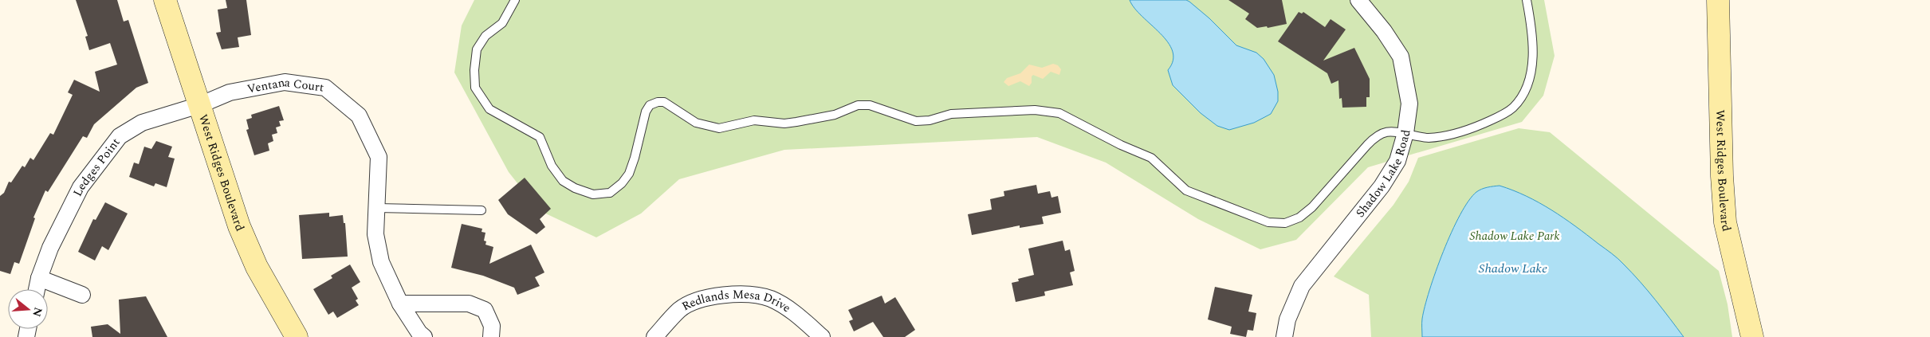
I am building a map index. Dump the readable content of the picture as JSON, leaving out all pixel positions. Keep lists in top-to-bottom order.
{
  "streets": {
    "street": [
      "Ventana Court",
      "Ledges Point",
      "West Ridges Boulevard",
      "Shadow Lake Road",
      "Redlands Mesa Drive"
    ]
  },
  "crossings": [
    ["Ventana Court", "Ledges Point"],
    ["Ventana Court", "West Ridges Boulevard"],
    ["Ledges Point", "West Ridges Boulevard"]
  ],
  "water": ["Shadow Lake"],
  "parks": ["Shadow Lake Park"],
  "north": "right"
}
